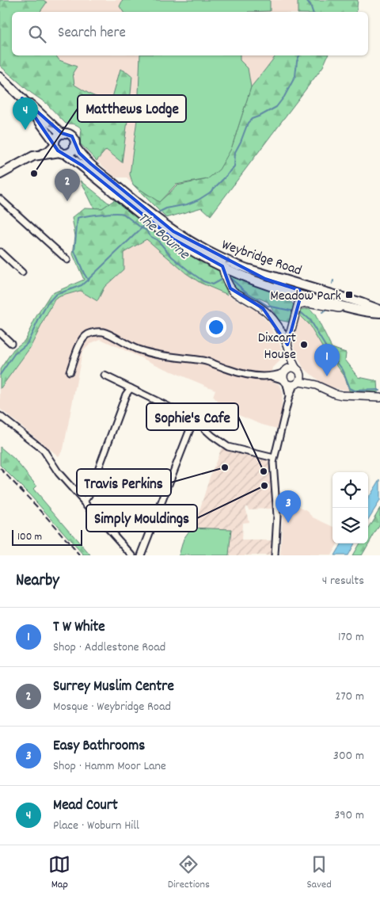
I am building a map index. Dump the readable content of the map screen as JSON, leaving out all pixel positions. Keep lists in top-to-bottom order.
{
  "streets": {
    "main road": ["Weybridge Road"]
  },
  "water": ["The Bourne"],
  "places": {
    "other": [
      "Matthews Lodge",
      "Dixcart House",
      "Travis Perkins",
      "Sophie's Cafe",
      "Simply Mouldings"
    ],
    "transit": ["Meadow Park"]
  },
  "scale_bar": "100 m",
  "page": {
    "search": "Search here",
    "pins": [
      "4",
      "2",
      "1",
      "3"
    ],
    "scale": "100 m",
    "heading": ["Nearby", "4 results"],
    "list": [
      {
        "mark": "1",
        "name": "T W White",
        "note": "Shop · Addlestone Road",
        "value": "170 m"
      },
      {
        "mark": "2",
        "name": "Surrey Muslim Centre",
        "note": "Mosque · Weybridge Road",
        "value": "270 m"
      },
      {
        "mark": "3",
        "name": "Easy Bathrooms",
        "note": "Shop · Hamm Moor Lane",
        "value": "300 m"
      },
      {
        "mark": "4",
        "name": "Mead Court",
        "note": "Place · Woburn Hill",
        "value": "390 m"
      }
    ],
    "nav": ["Map", "Directions", "Saved"]
  }
}
